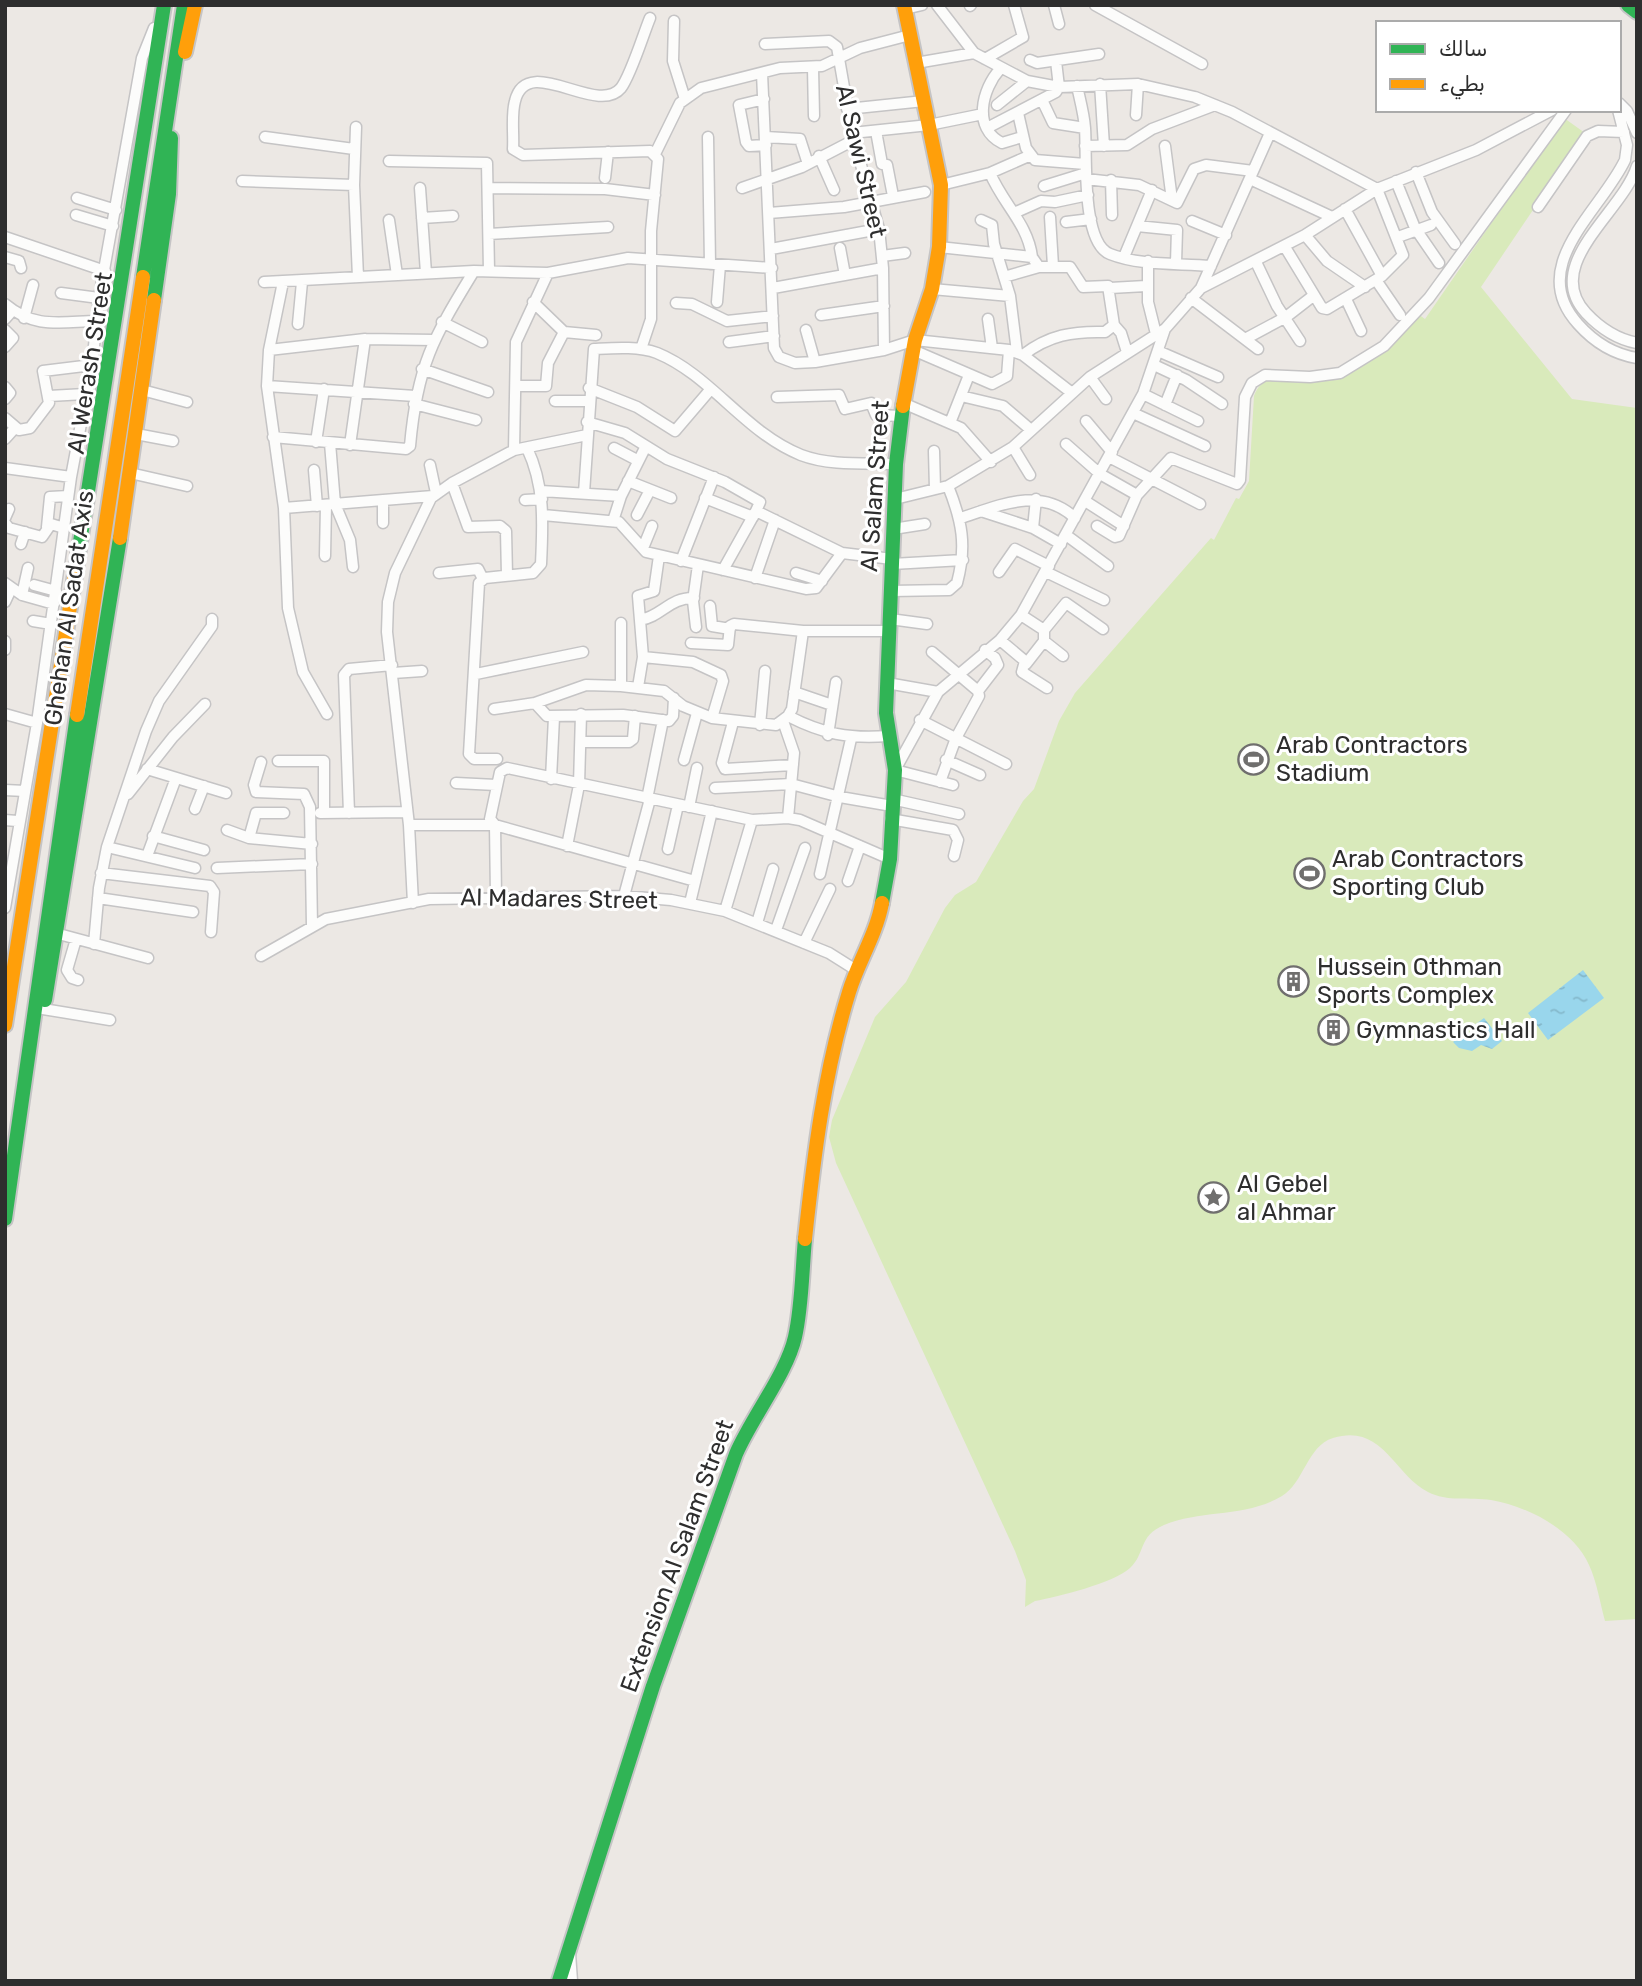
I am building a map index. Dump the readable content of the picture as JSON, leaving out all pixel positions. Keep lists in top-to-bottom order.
{
  "streets": {
    "main road": ["Al Salam Street", "Ghehan Al Sadat Axis", "Extension Al Salam Street"],
    "street": ["Al Sawi Street", "Al Werash Street", "Al Madares Street"]
  },
  "crossings": [
    ["Al Salam Street", "Al Madares Street"],
    ["Al Salam Street", "Extension Al Salam Street"],
    ["Al Madares Street", "Extension Al Salam Street"]
  ],
  "places": {
    "sports": ["Arab Contractors Stadium", "Arab Contractors Sporting Club"],
    "building": ["Hussein Othman Sports Complex", "Gymnastics Hall"],
    "place": ["Al Gebel al Ahmar"]
  },
  "legend": ["سالك", "بطيء"]
}
